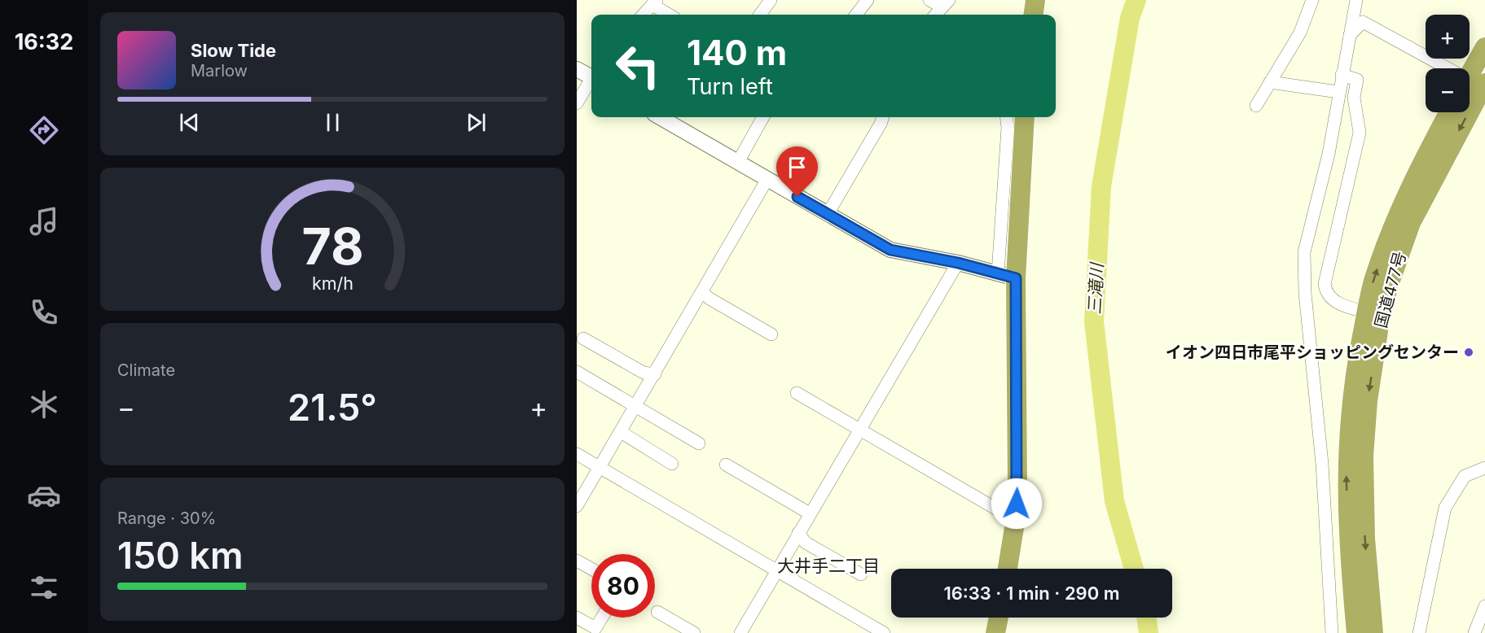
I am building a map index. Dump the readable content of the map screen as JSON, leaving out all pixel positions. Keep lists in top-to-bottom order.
{
  "streets": {
    "highway": ["国道477号"]
  },
  "districts": ["大井手二丁目"],
  "water": ["三滝川"],
  "places": ["イオン四日市尾平ショッピングセンター"],
  "page": {
    "tabs": "16:32",
    "map_buttons": ["+", "−"],
    "turn": ["140 m", "Turn left"],
    "song": ["Slow Tide", "Marlow"],
    "tile": [
      "Climate",
      ["Range · 30%", "150 km"]
    ],
    "heat": ["−", "21.5°", "+"],
    "limit": "80",
    "trip": "16:33 · 1 min · 290 m",
    "gauge": ["78", "km/h"]
  }
}
